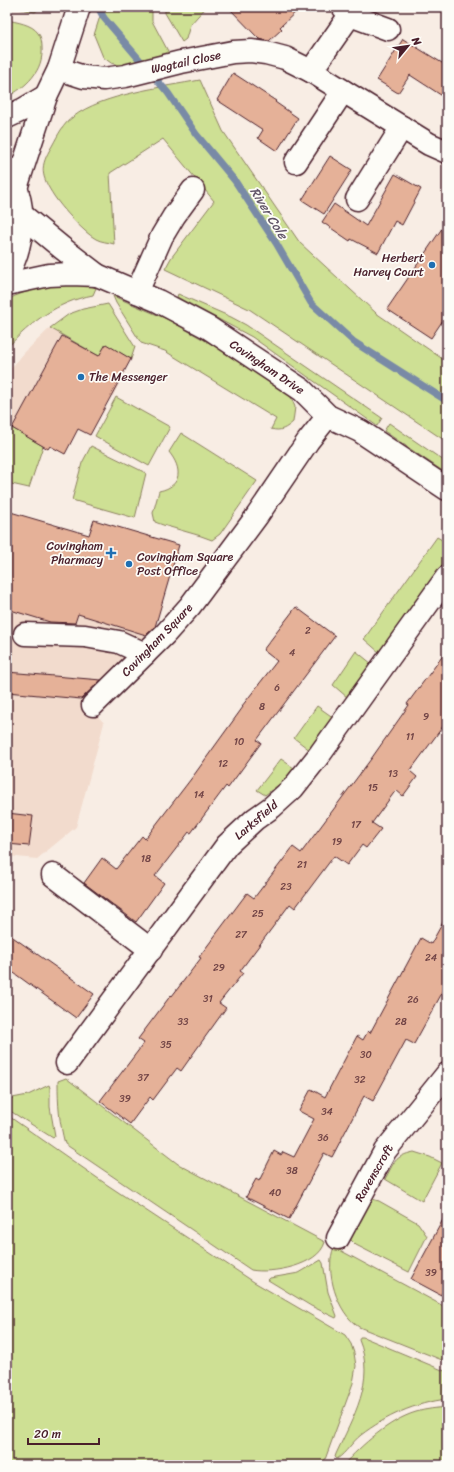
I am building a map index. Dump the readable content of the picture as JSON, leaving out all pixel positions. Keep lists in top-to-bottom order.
{
  "streets": {
    "street": [
      "Wagtail Close",
      "Covingham Drive",
      "Covingham Square",
      "Larksfield",
      "Ravenscroft"
    ]
  },
  "crossings": [
    ["Covingham Drive", "Covingham Square"]
  ],
  "water": ["River Cole"],
  "places": {
    "other": ["Herbert Harvey Court", "The Messenger", "Covingham Square Post Office"],
    "health": ["Covingham Pharmacy"]
  },
  "house_numbers": [
    "2",
    "4",
    "6",
    "8",
    "9",
    "11",
    "10",
    "12",
    "13",
    "15",
    "14",
    "17",
    "19",
    "18",
    "21",
    "23",
    "25",
    "27",
    "24",
    "29",
    "31",
    "26",
    "33",
    "28",
    "35",
    "30",
    "37",
    "32",
    "39",
    "34",
    "36",
    "38",
    "40",
    "39"
  ],
  "scale_bar": "20 m",
  "north": "top right"
}
